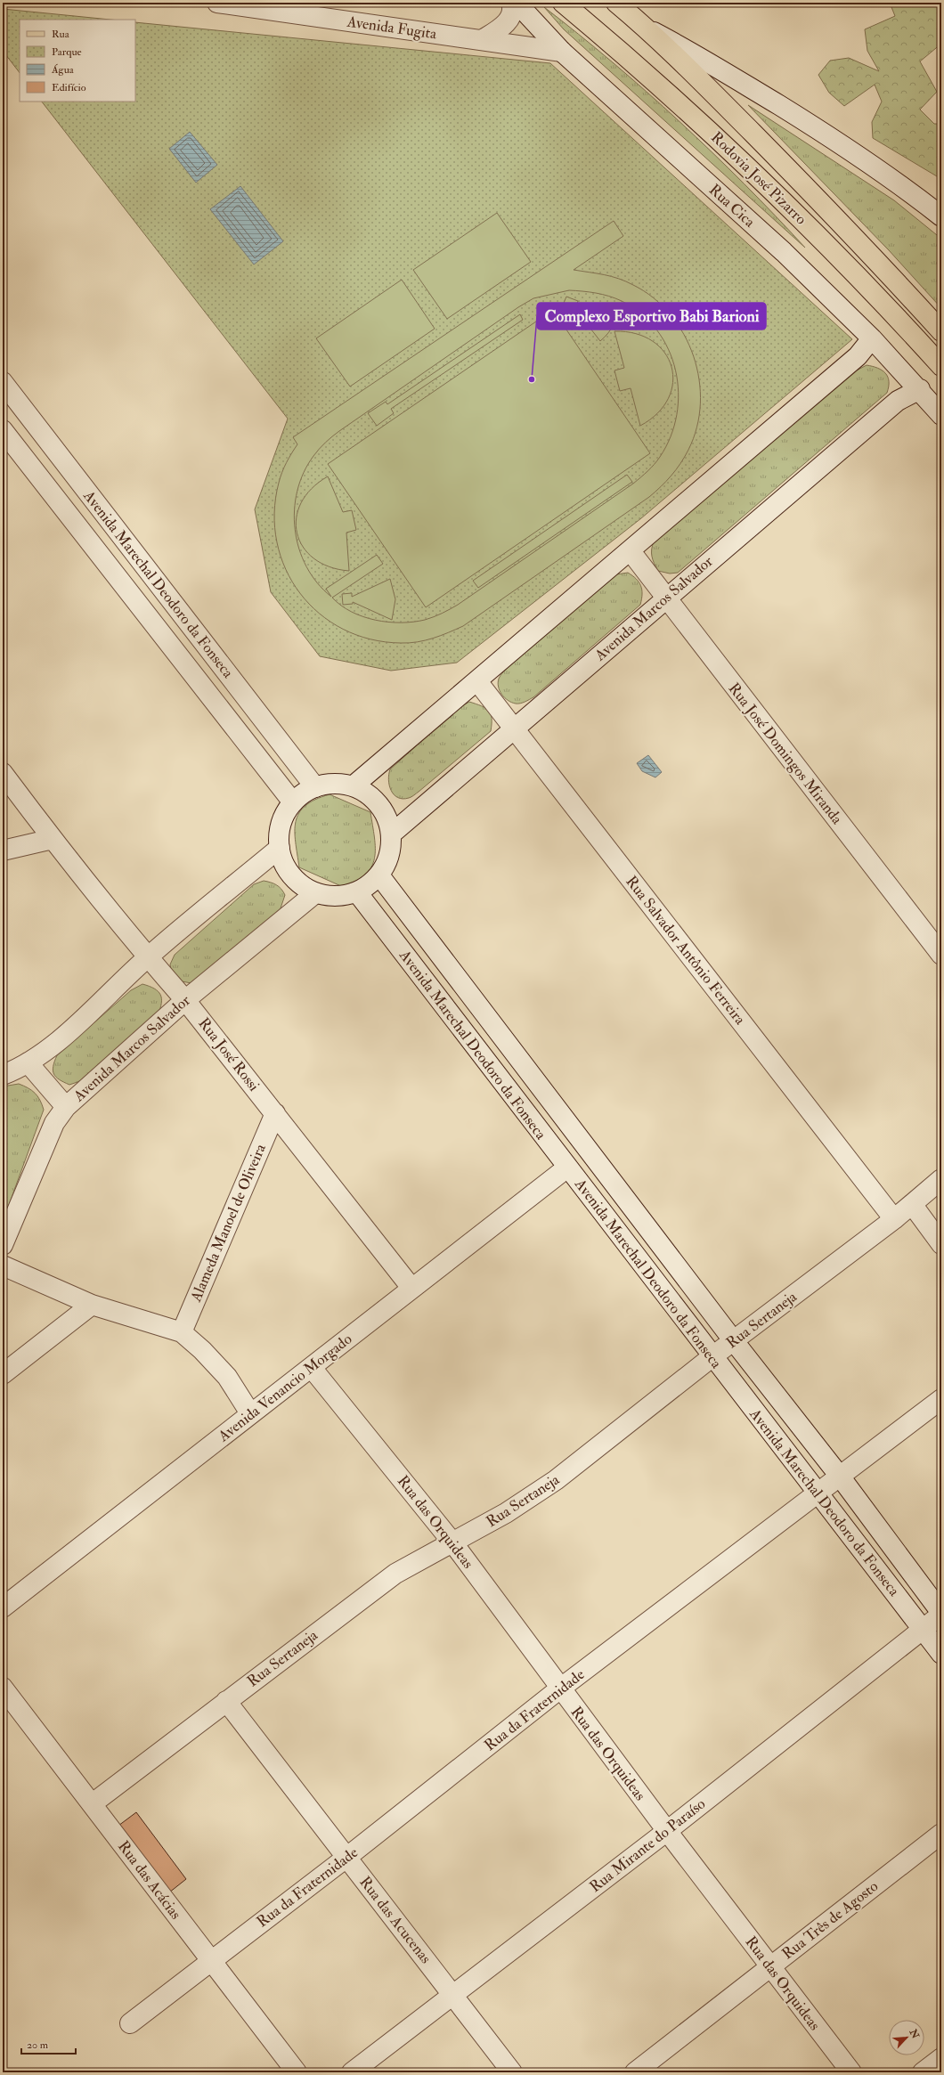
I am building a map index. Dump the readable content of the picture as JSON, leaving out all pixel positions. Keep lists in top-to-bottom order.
{
  "streets": {
    "main road": ["Rodovia José Pizarro"],
    "street": [
      "Avenida Fugita",
      "Rua Cica",
      "Avenida Marechal Deodoro da Fonseca",
      "Avenida Marcos Salvador",
      "Rua José Domingos Miranda",
      "Rua Salvador Antônio Ferreira",
      "Rua José Rossi",
      "Alameda Manoel de Oliveira",
      "Rua Sertaneja",
      "Avenida Venancio Morgado",
      "Rua das Orquideas",
      "Rua da Fraternidade",
      "Rua Mirante do Paraíso",
      "Rua das Acácias",
      "Rua das Acucenas",
      "Rua Três de Agosto"
    ]
  },
  "crossings": [
    ["Avenida Fugita", "Rua Cica"],
    ["Rua Cica", "Avenida Marcos Salvador"],
    ["Avenida Marechal Deodoro da Fonseca", "Avenida Marcos Salvador"],
    ["Avenida Marechal Deodoro da Fonseca", "Rua Sertaneja"],
    ["Avenida Marechal Deodoro da Fonseca", "Avenida Venancio Morgado"],
    ["Avenida Marechal Deodoro da Fonseca", "Rua da Fraternidade"],
    ["Avenida Marechal Deodoro da Fonseca", "Rua Mirante do Paraíso"],
    ["Avenida Marcos Salvador", "Rua José Domingos Miranda"],
    ["Avenida Marcos Salvador", "Rua Salvador Antônio Ferreira"],
    ["Avenida Marcos Salvador", "Rua José Rossi"],
    ["Rua Salvador Antônio Ferreira", "Rua Sertaneja"],
    ["Rua José Rossi", "Alameda Manoel de Oliveira"],
    ["Rua José Rossi", "Avenida Venancio Morgado"],
    ["Rua Sertaneja", "Rua das Orquideas"],
    ["Rua Sertaneja", "Rua das Acácias"],
    ["Rua Sertaneja", "Rua das Acucenas"],
    ["Avenida Venancio Morgado", "Rua das Orquideas"],
    ["Rua das Orquideas", "Rua da Fraternidade"],
    ["Rua das Orquideas", "Rua Mirante do Paraíso"],
    ["Rua das Orquideas", "Rua Três de Agosto"],
    ["Rua da Fraternidade", "Rua das Acácias"],
    ["Rua da Fraternidade", "Rua das Acucenas"],
    ["Rua Mirante do Paraíso", "Rua das Acucenas"]
  ],
  "places": ["Complexo Esportivo Babi Barioni"],
  "legend": [
    "Rua",
    "Parque",
    "Água",
    "Edifício"
  ],
  "scale_bar": "20 m",
  "north": "top right"
}
